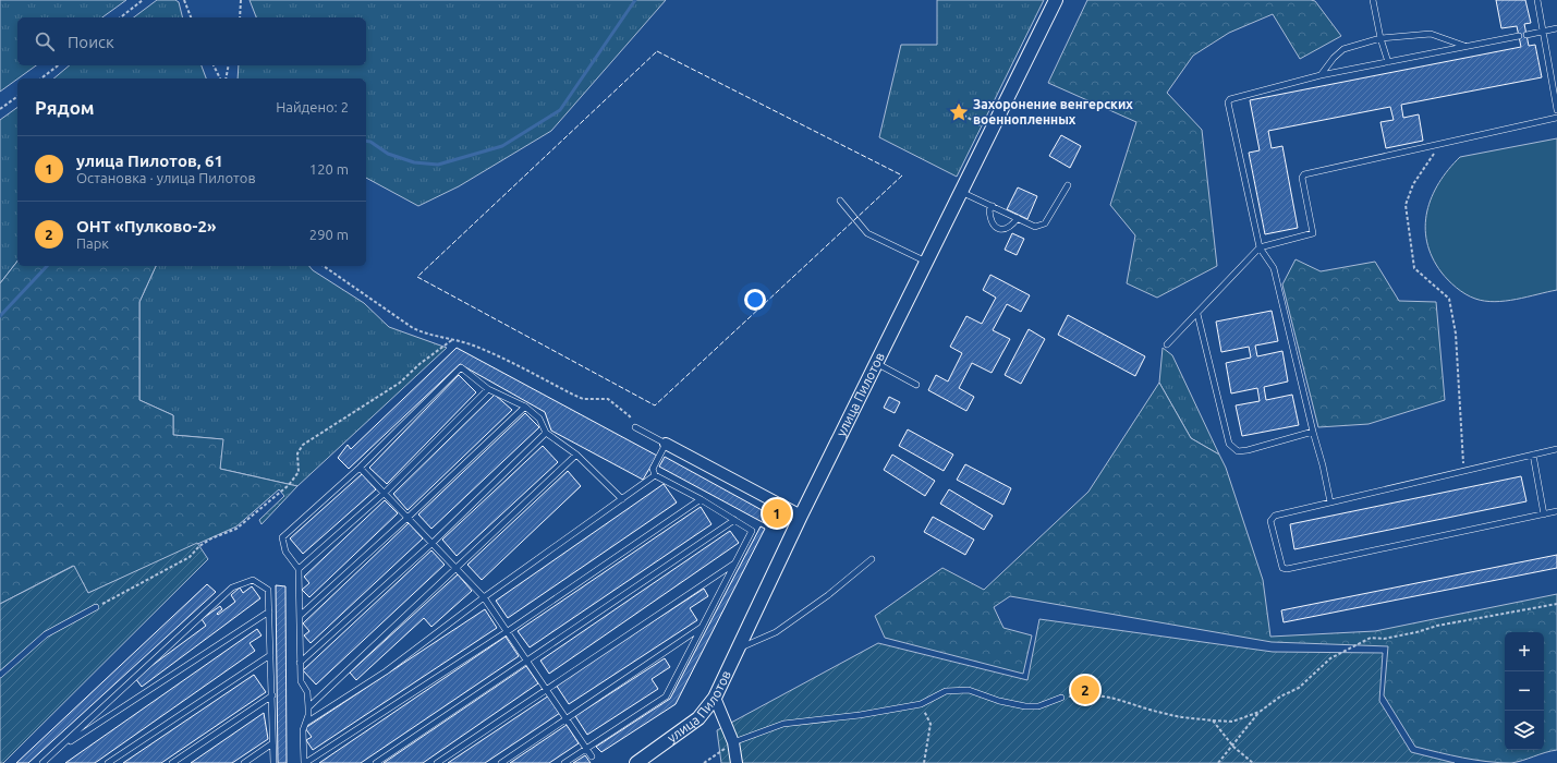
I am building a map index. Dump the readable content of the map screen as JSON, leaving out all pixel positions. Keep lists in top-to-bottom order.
{
  "streets": {
    "street": ["улица Пилотов"]
  },
  "places": {
    "place": ["Захоронение венгерских военнопленных"]
  },
  "page": {
    "search": "Поиск",
    "heading": ["Рядом", "Найдено: 2"],
    "list": [
      {
        "mark": "1",
        "name": "улица Пилотов, 61",
        "note": "Остановка · улица Пилотов",
        "value": "120 m"
      },
      {
        "mark": "2",
        "name": "ОНТ «Пулково-2»",
        "note": "Парк",
        "value": "290 m"
      }
    ],
    "pins": ["1", "2"],
    "map_buttons": ["+", "−"]
  }
}
